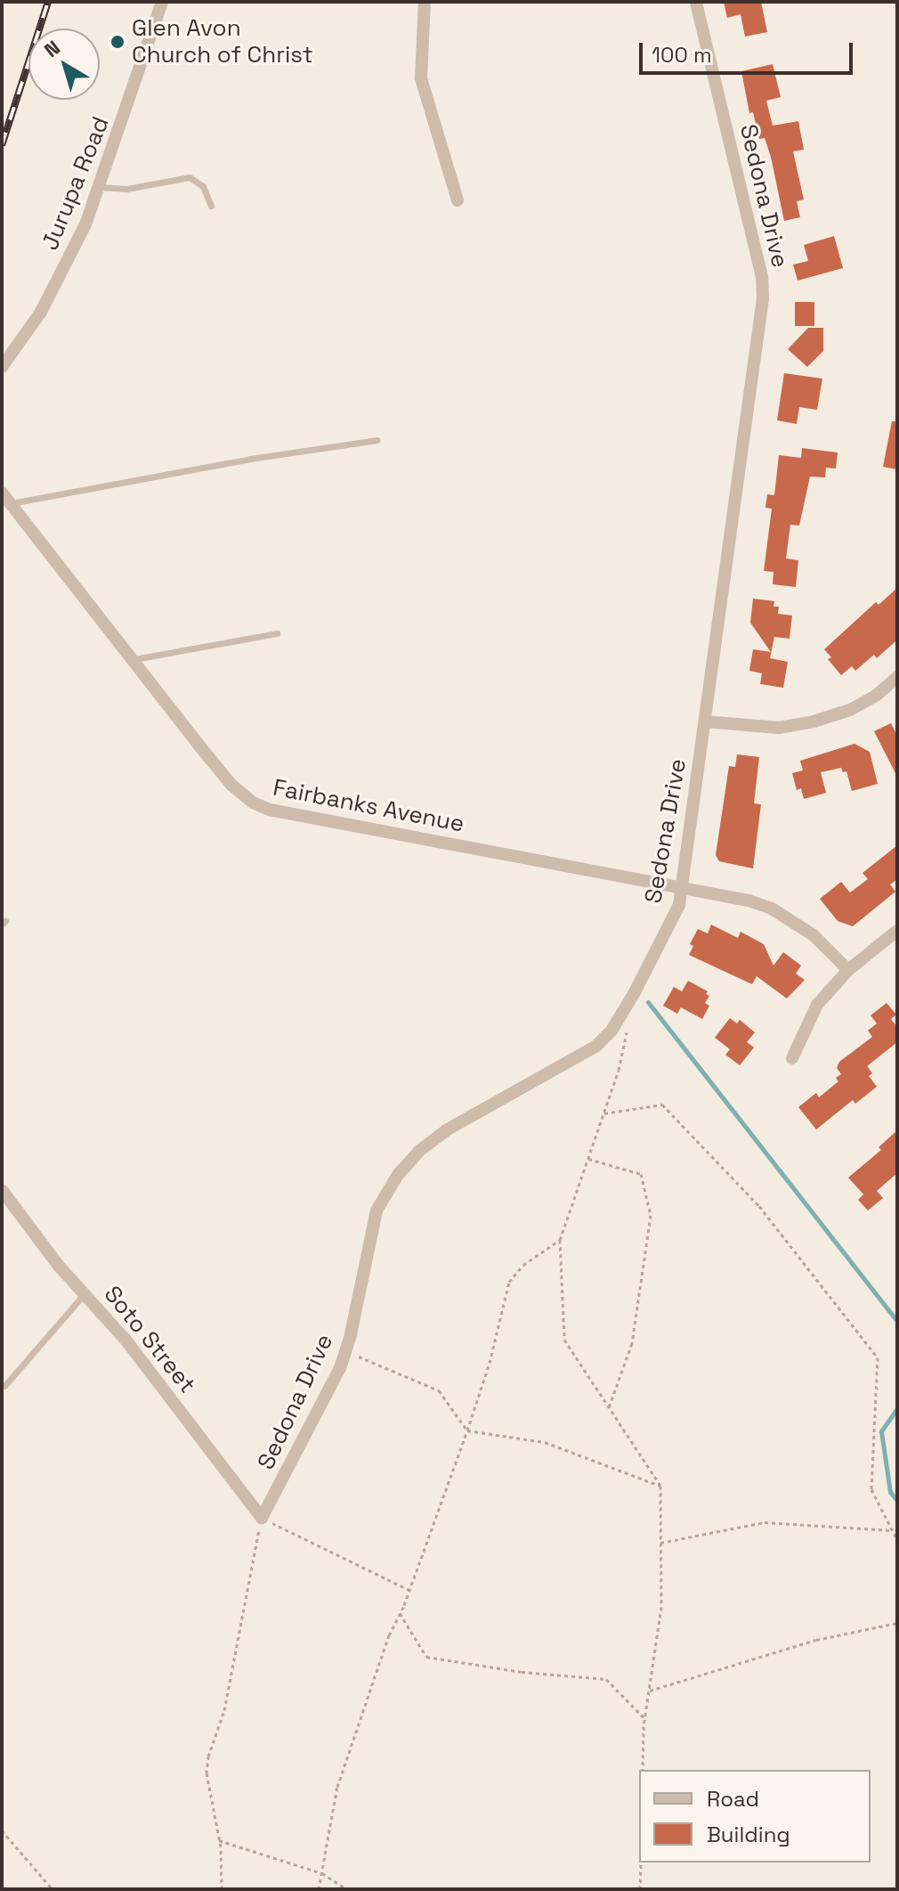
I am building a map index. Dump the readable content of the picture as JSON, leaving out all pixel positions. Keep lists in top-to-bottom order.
{
  "streets": {
    "street": [
      "Jurupa Road",
      "Sedona Drive",
      "Fairbanks Avenue",
      "Soto Street"
    ]
  },
  "crossings": [
    ["Sedona Drive", "Fairbanks Avenue"],
    ["Sedona Drive", "Soto Street"]
  ],
  "places": ["Glen Avon Church of Christ"],
  "legend": ["Road", "Building"],
  "scale_bar": "100 m",
  "north": "top left"
}
